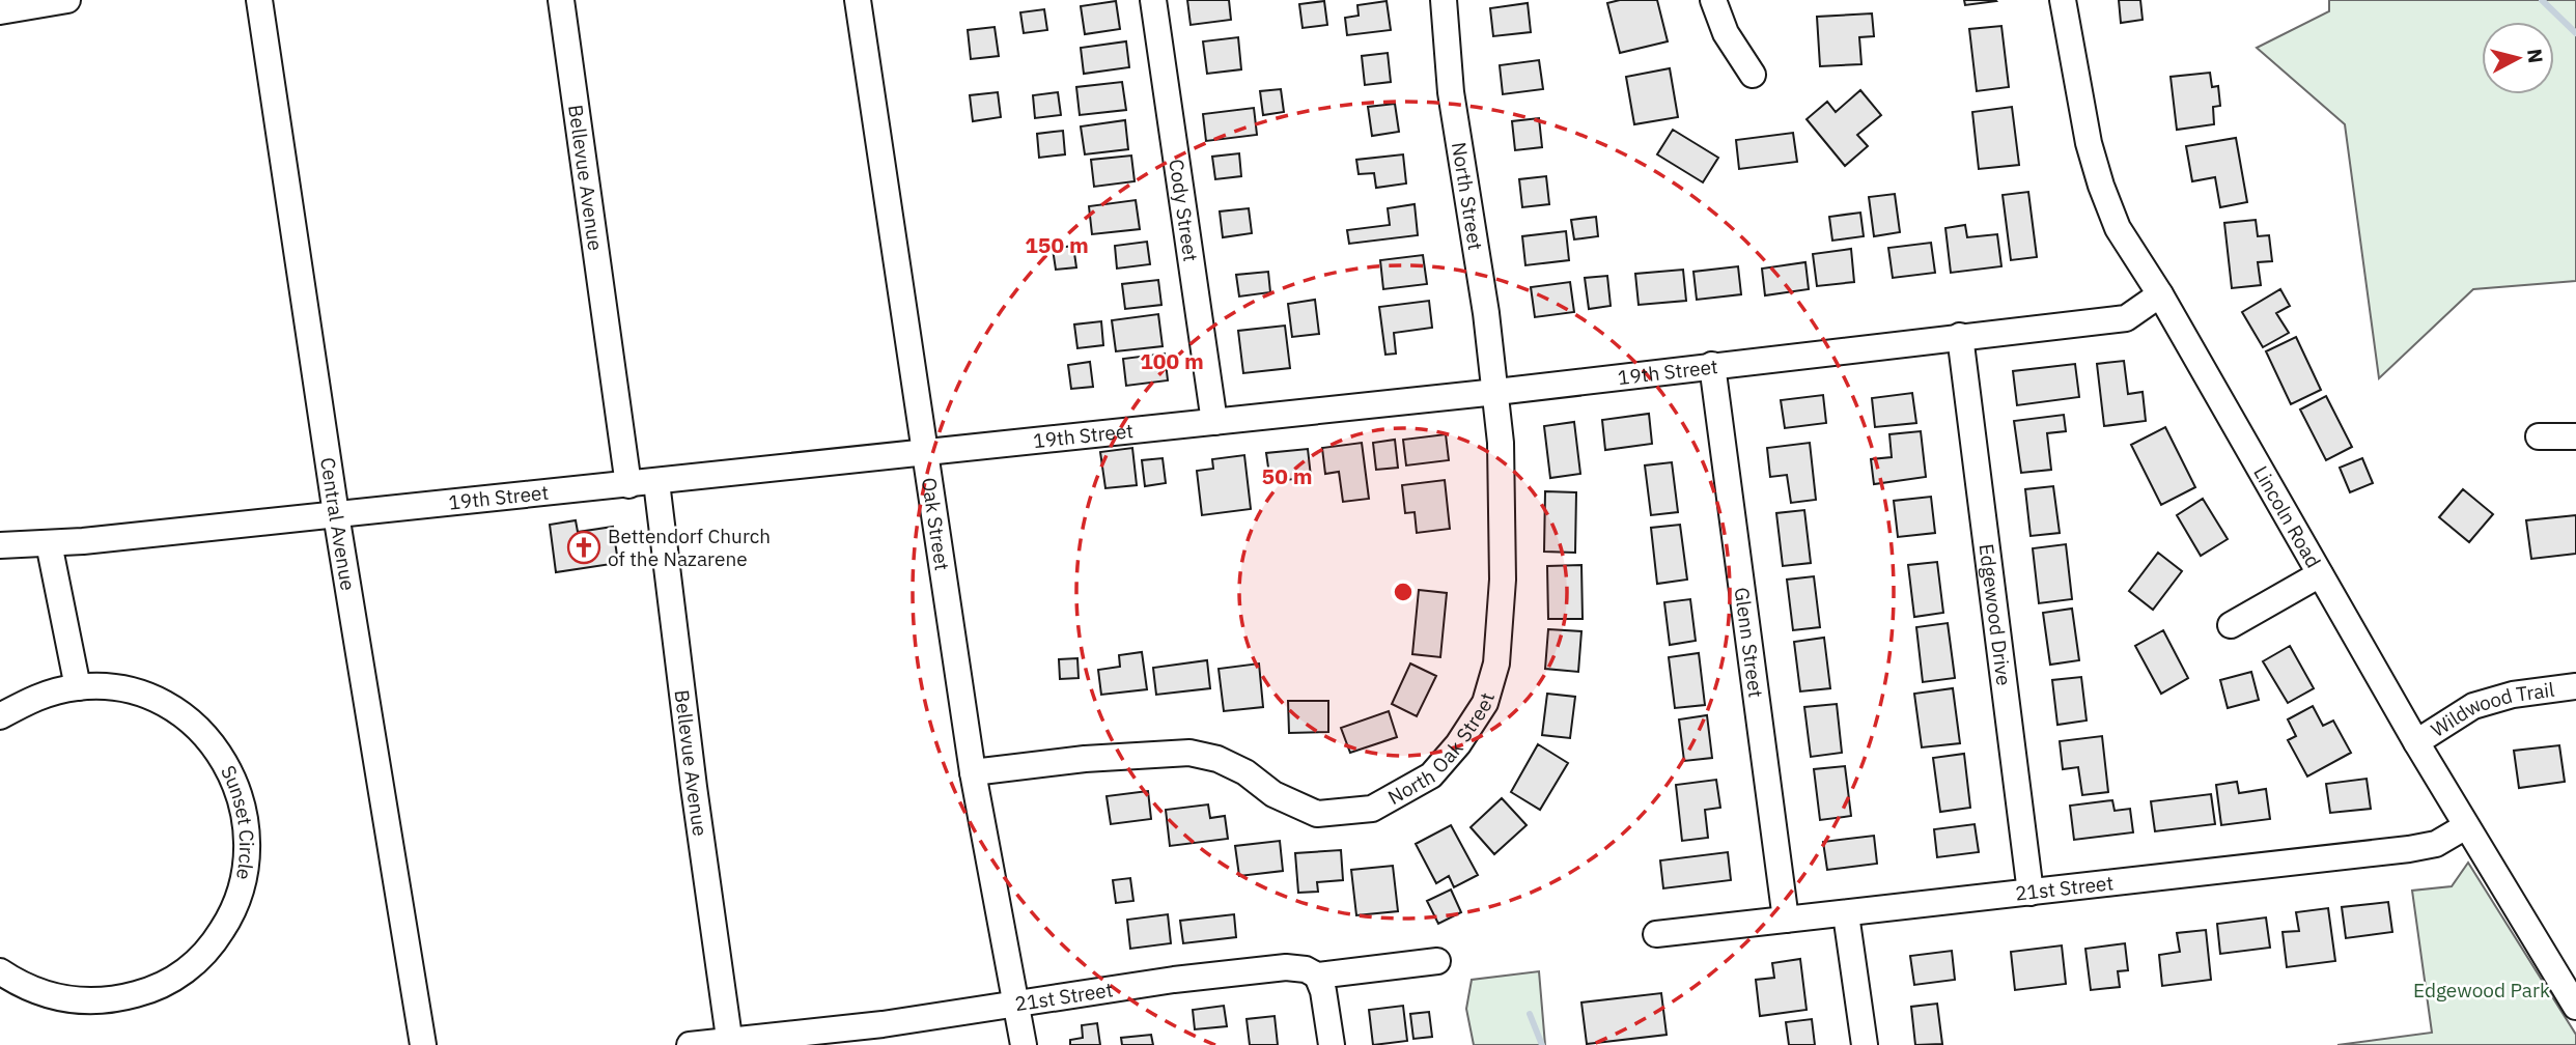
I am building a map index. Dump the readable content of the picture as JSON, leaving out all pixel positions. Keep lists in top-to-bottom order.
{
  "streets": {
    "street": [
      "Bellevue Avenue",
      "North Street",
      "Cody Street",
      "19th Street",
      "Lincoln Road",
      "Central Avenue",
      "Oak Street",
      "Edgewood Drive",
      "Glenn Street",
      "Wildwood Trail",
      "North Oak Street",
      "Sunset Circle",
      "21st Street"
    ]
  },
  "crossings": [
    ["Bellevue Avenue", "19th Street"],
    ["Bellevue Avenue", "21st Street"],
    ["North Street", "19th Street"],
    ["North Street", "North Oak Street"],
    ["Cody Street", "19th Street"],
    ["19th Street", "Lincoln Road"],
    ["19th Street", "Central Avenue"],
    ["19th Street", "Oak Street"],
    ["19th Street", "Edgewood Drive"],
    ["19th Street", "Glenn Street"],
    ["19th Street", "North Oak Street"],
    ["Lincoln Road", "Wildwood Trail"],
    ["Lincoln Road", "21st Street"],
    ["Oak Street", "North Oak Street"],
    ["Oak Street", "21st Street"],
    ["Edgewood Drive", "21st Street"],
    ["Glenn Street", "21st Street"]
  ],
  "parks": ["Edgewood Park"],
  "places": {
    "church": ["Bettendorf Church of the Nazarene"]
  },
  "north": "right",
  "rings": ["150 m", "100 m", "50 m"]
}
